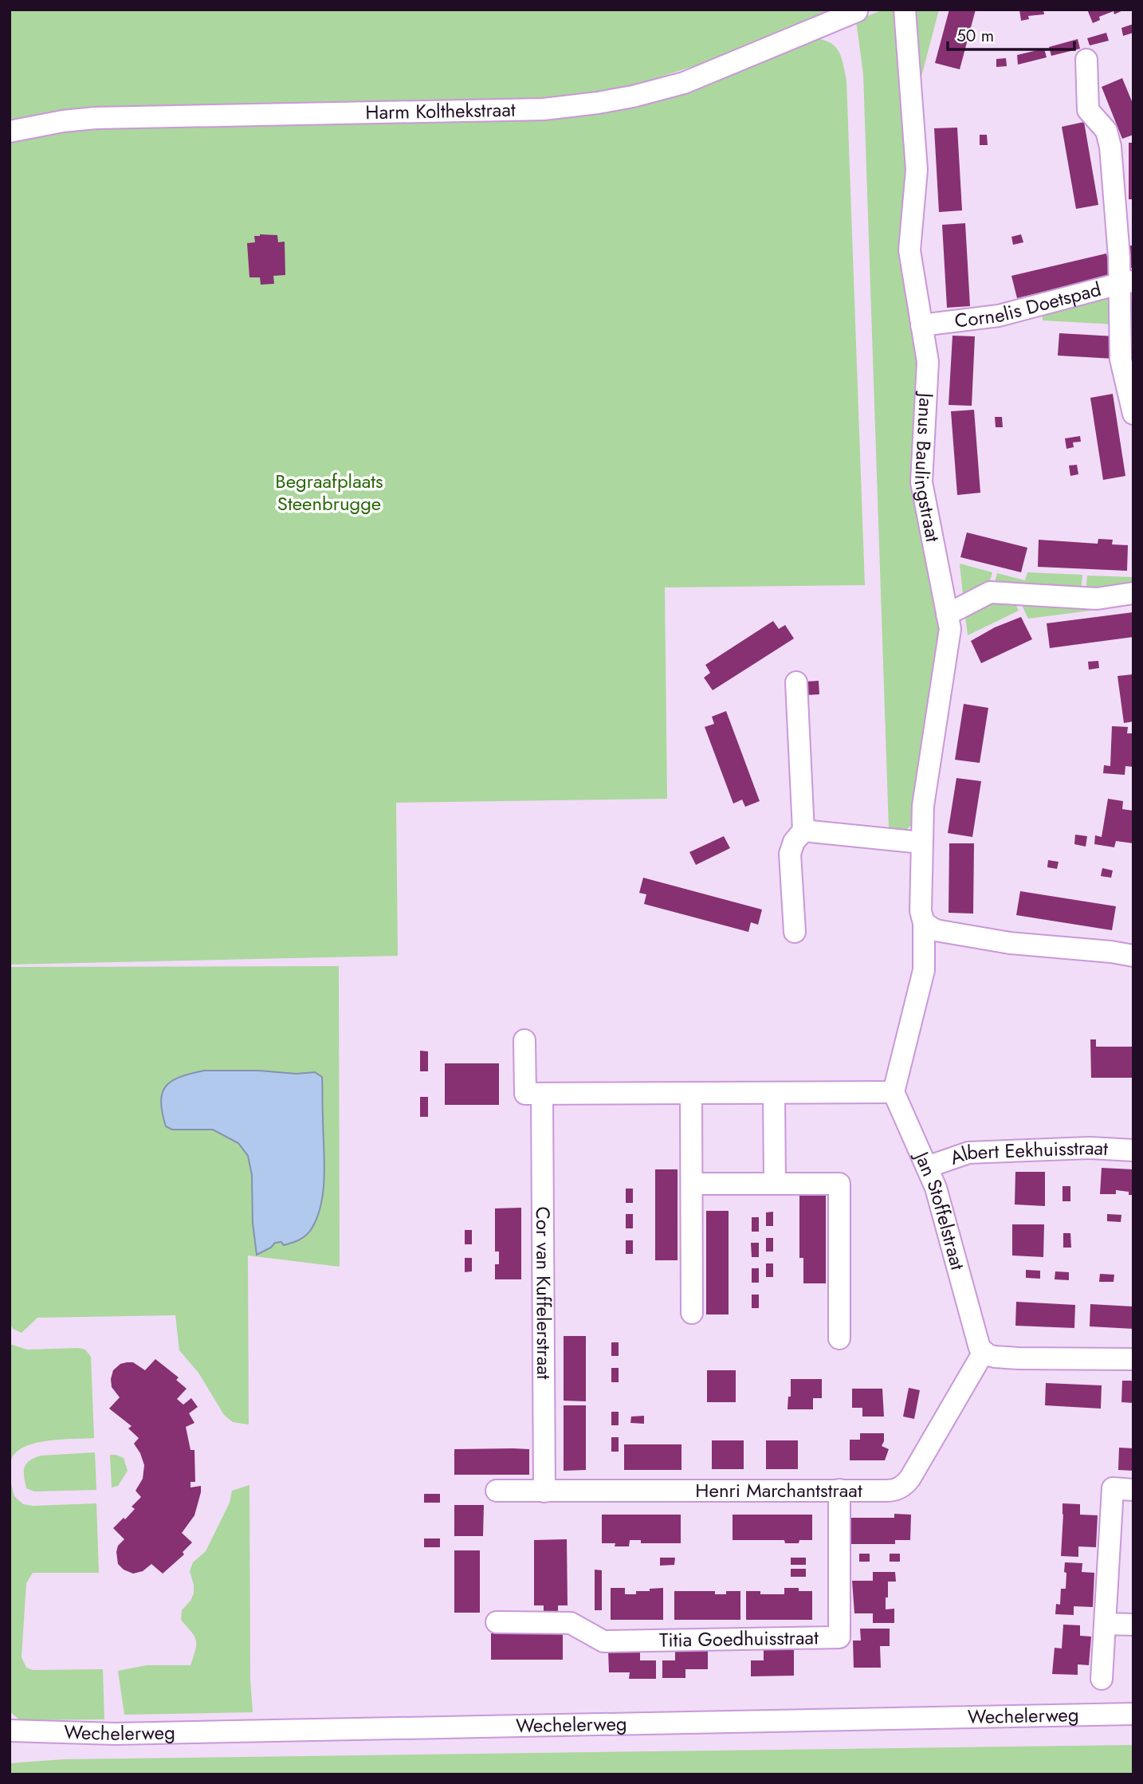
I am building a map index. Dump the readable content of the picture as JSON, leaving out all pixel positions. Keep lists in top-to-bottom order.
{
  "streets": {
    "street": [
      "Harm Kolthekstraat",
      "Cornelis Doetspad",
      "Janus Baulingstraat",
      "Albert Eekhuisstraat",
      "Jan Stoffelstraat",
      "Cor van Kuffelerstraat",
      "Henri Marchantstraat",
      "Titia Goedhuisstraat",
      "Wechelerweg"
    ]
  },
  "crossings": [
    ["Cornelis Doetspad", "Janus Baulingstraat"],
    ["Albert Eekhuisstraat", "Jan Stoffelstraat"],
    ["Jan Stoffelstraat", "Henri Marchantstraat"],
    ["Cor van Kuffelerstraat", "Henri Marchantstraat"],
    ["Henri Marchantstraat", "Titia Goedhuisstraat"]
  ],
  "parks": ["Begraafplaats Steenbrugge"],
  "scale_bar": "50 m"
}
